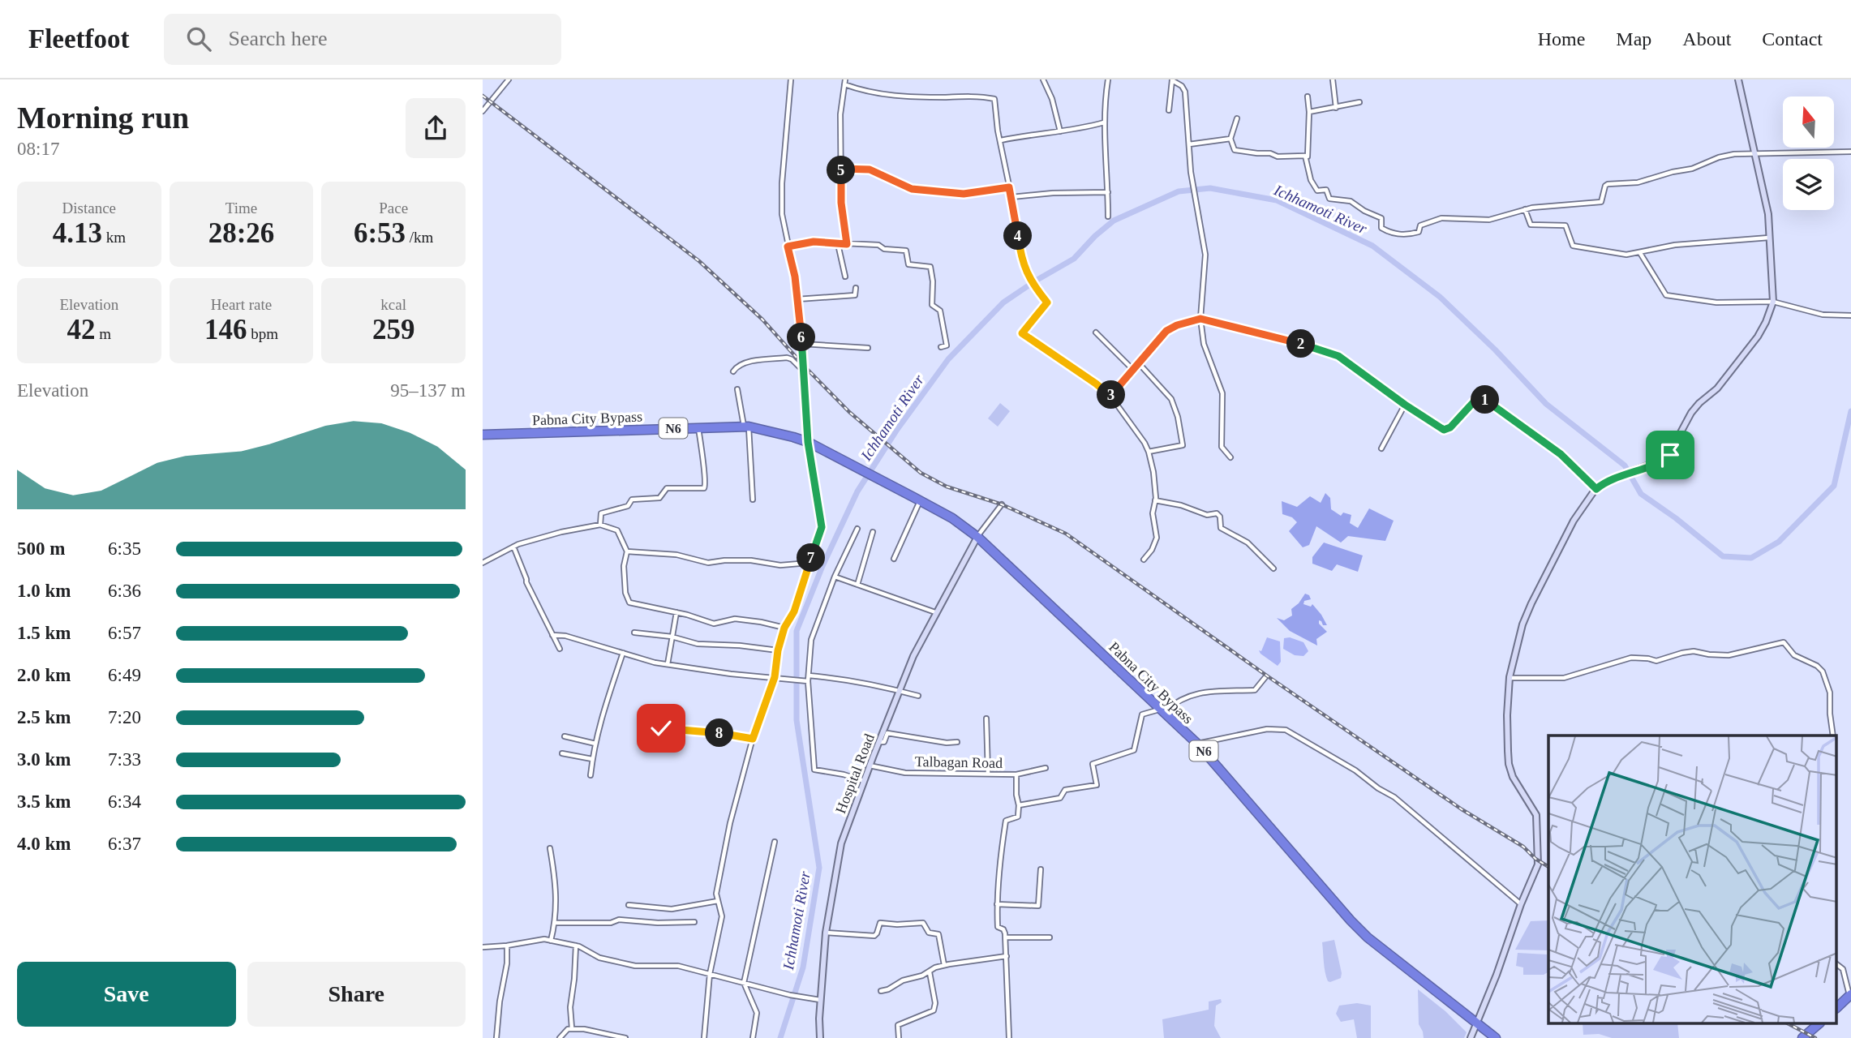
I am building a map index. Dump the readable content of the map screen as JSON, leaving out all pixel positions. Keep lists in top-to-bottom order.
{
  "streets": {
    "highway": ["Pabna City Bypass", "N6"],
    "main road": ["Hospital Road"],
    "street": ["Talbagan Road"]
  },
  "crossings": [
    ["Pabna City Bypass", "Hospital Road"],
    ["Talbagan Road", "Hospital Road"]
  ],
  "water": ["Ichhamoti River"],
  "north": "top",
  "page": {
    "header": "Fleetfoot",
    "search": "Search here",
    "nav": [
      "Home",
      "Map",
      "About",
      "Contact"
    ],
    "heading": ["Morning run", "08:17"],
    "pins": [
      "5",
      "4",
      "6",
      "2",
      "3",
      "1",
      "7",
      "8"
    ],
    "stats": [
      ["Distance", "4.13 km"],
      ["Time", "28:26"],
      ["Pace", "6:53 /km"],
      ["Elevation", "42 m"],
      ["Heart rate", "146 bpm"],
      ["kcal", "259"]
    ],
    "chart": ["Elevation", "95–137 m"],
    "list": [
      {
        "name": "500 m",
        "note": "6:35"
      },
      {
        "name": "1.0 km",
        "note": "6:36"
      },
      {
        "name": "1.5 km",
        "note": "6:57"
      },
      {
        "name": "2.0 km",
        "note": "6:49"
      },
      {
        "name": "2.5 km",
        "note": "7:20"
      },
      {
        "name": "3.0 km",
        "note": "7:33"
      },
      {
        "name": "3.5 km",
        "note": "6:34"
      },
      {
        "name": "4.0 km",
        "note": "6:37"
      }
    ],
    "buttons": ["Save", "Share"]
  }
}
